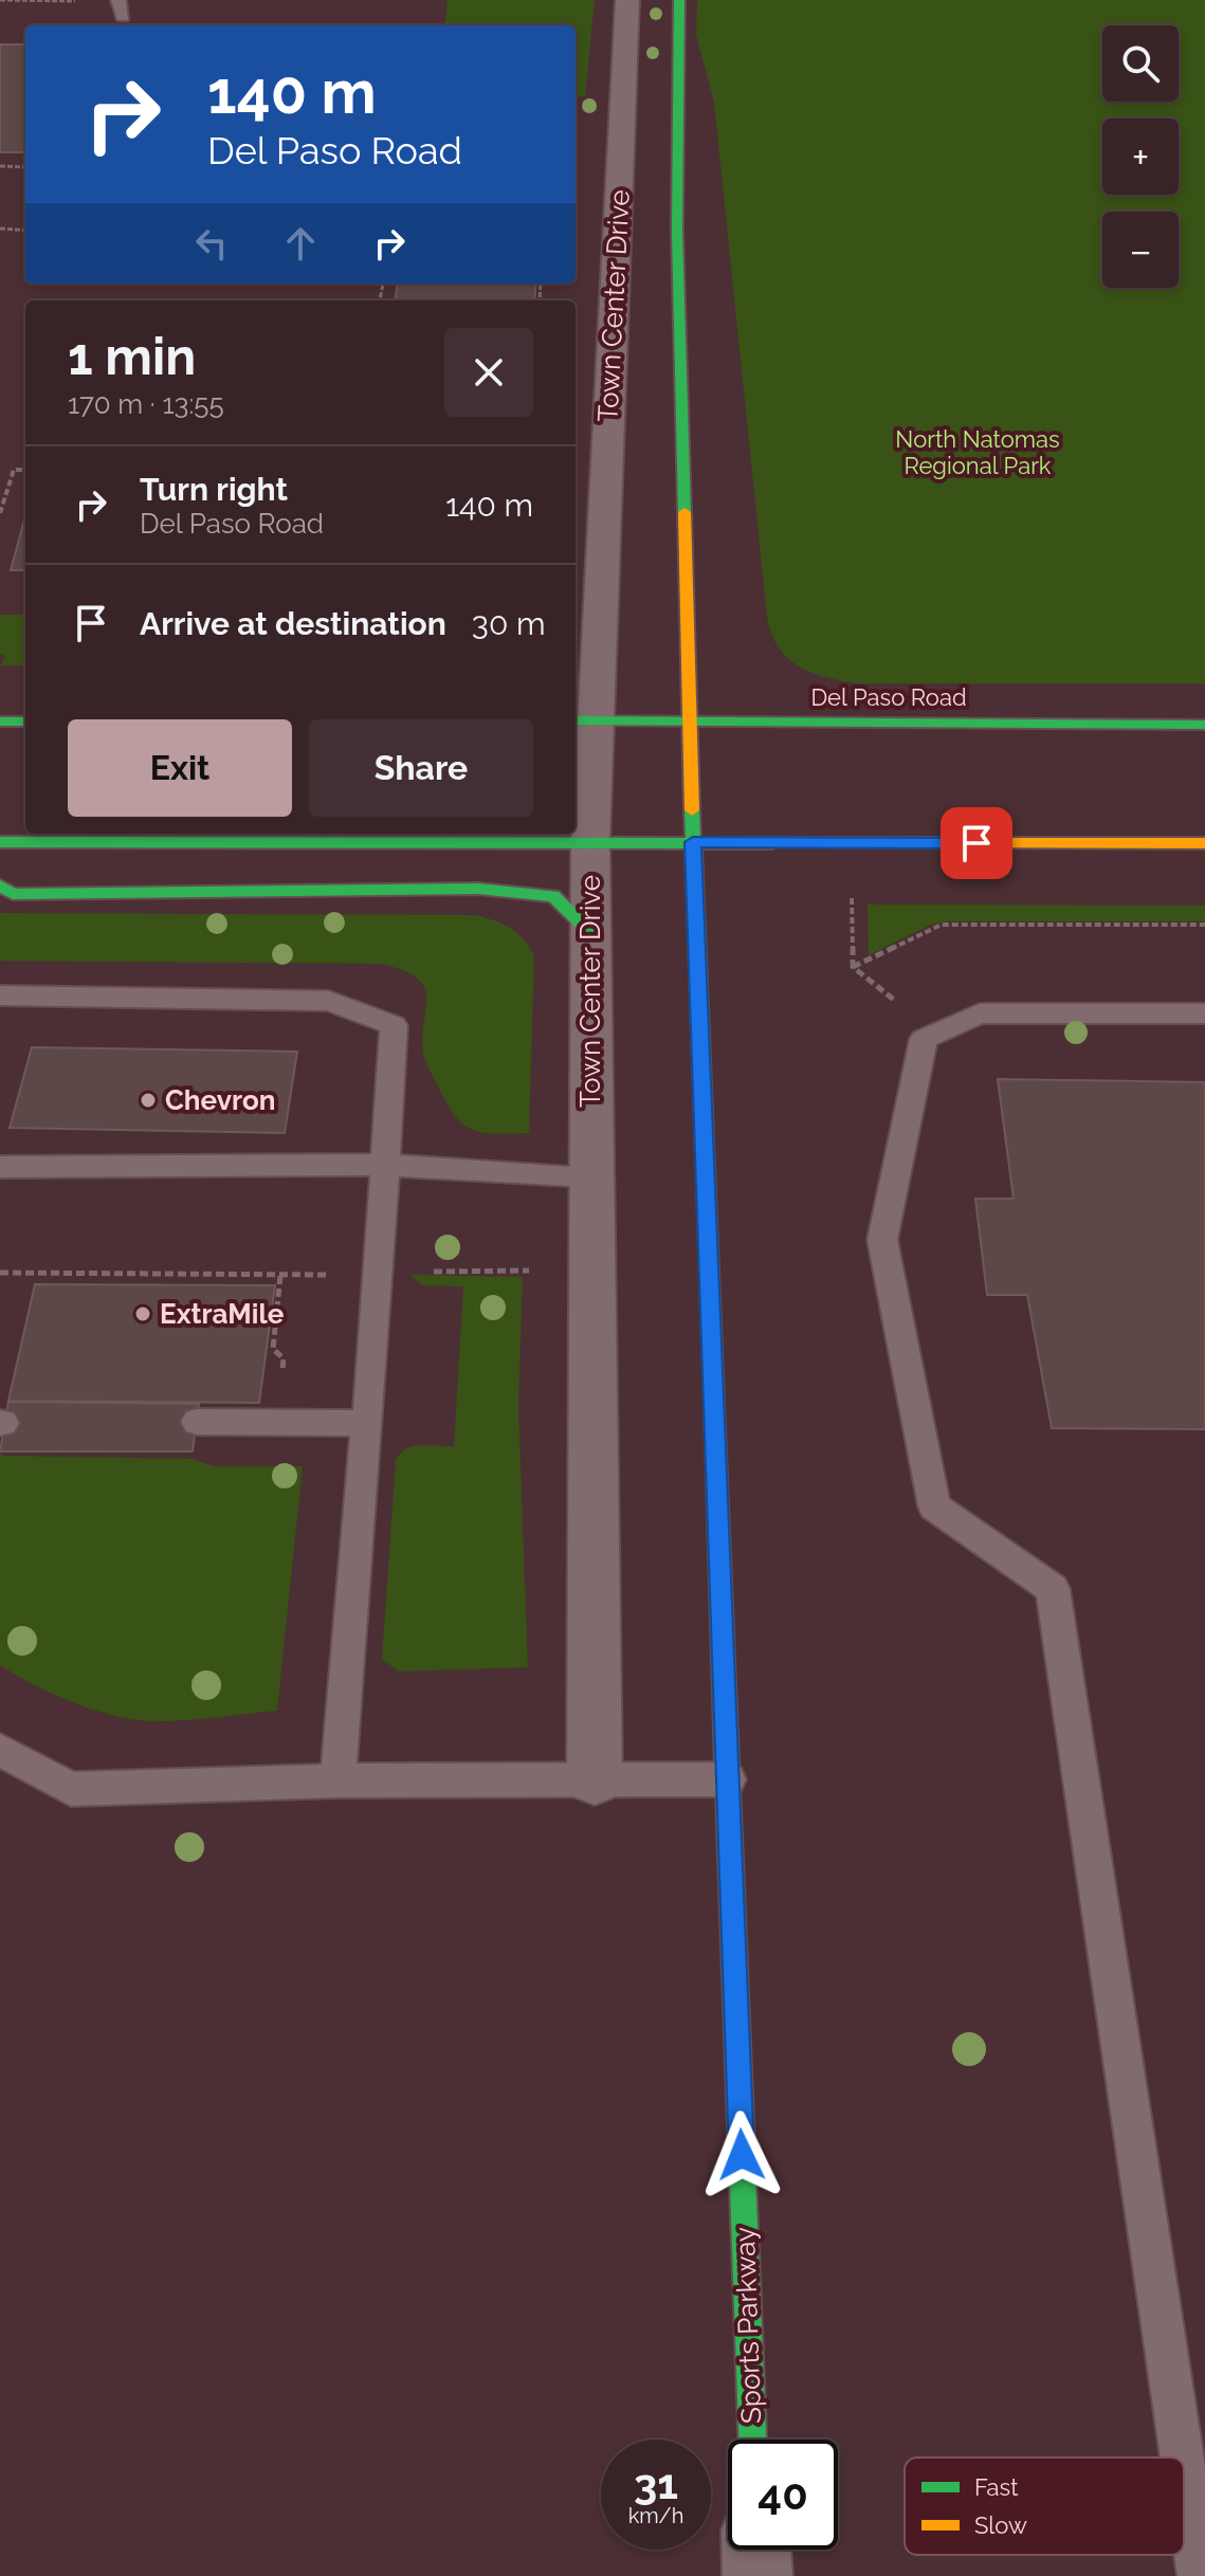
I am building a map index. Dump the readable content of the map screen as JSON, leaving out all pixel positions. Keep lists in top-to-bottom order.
{
  "streets": {
    "street": ["Town Center Drive", "Del Paso Road", "Sports Parkway"]
  },
  "crossings": [
    ["Town Center Drive", "Del Paso Road"],
    ["Town Center Drive", "Sports Parkway"],
    ["Del Paso Road", "Sports Parkway"]
  ],
  "parks": ["North Natomas Regional Park"],
  "places": ["Chevron", "ExtraMile"],
  "legend": ["Fast", "Slow"],
  "page": {
    "map_buttons": ["+", "−"],
    "turn": ["140 m", "Del Paso Road"],
    "heading": ["1 min", "170 m · 13:55"],
    "list": [
      {
        "name": "Turn right",
        "note": "Del Paso Road",
        "value": "140 m"
      },
      {
        "name": "Arrive at destination",
        "value": "30 m"
      }
    ],
    "buttons": ["Exit", "Share"],
    "speed": "31 km/h",
    "limit": "40"
  }
}
